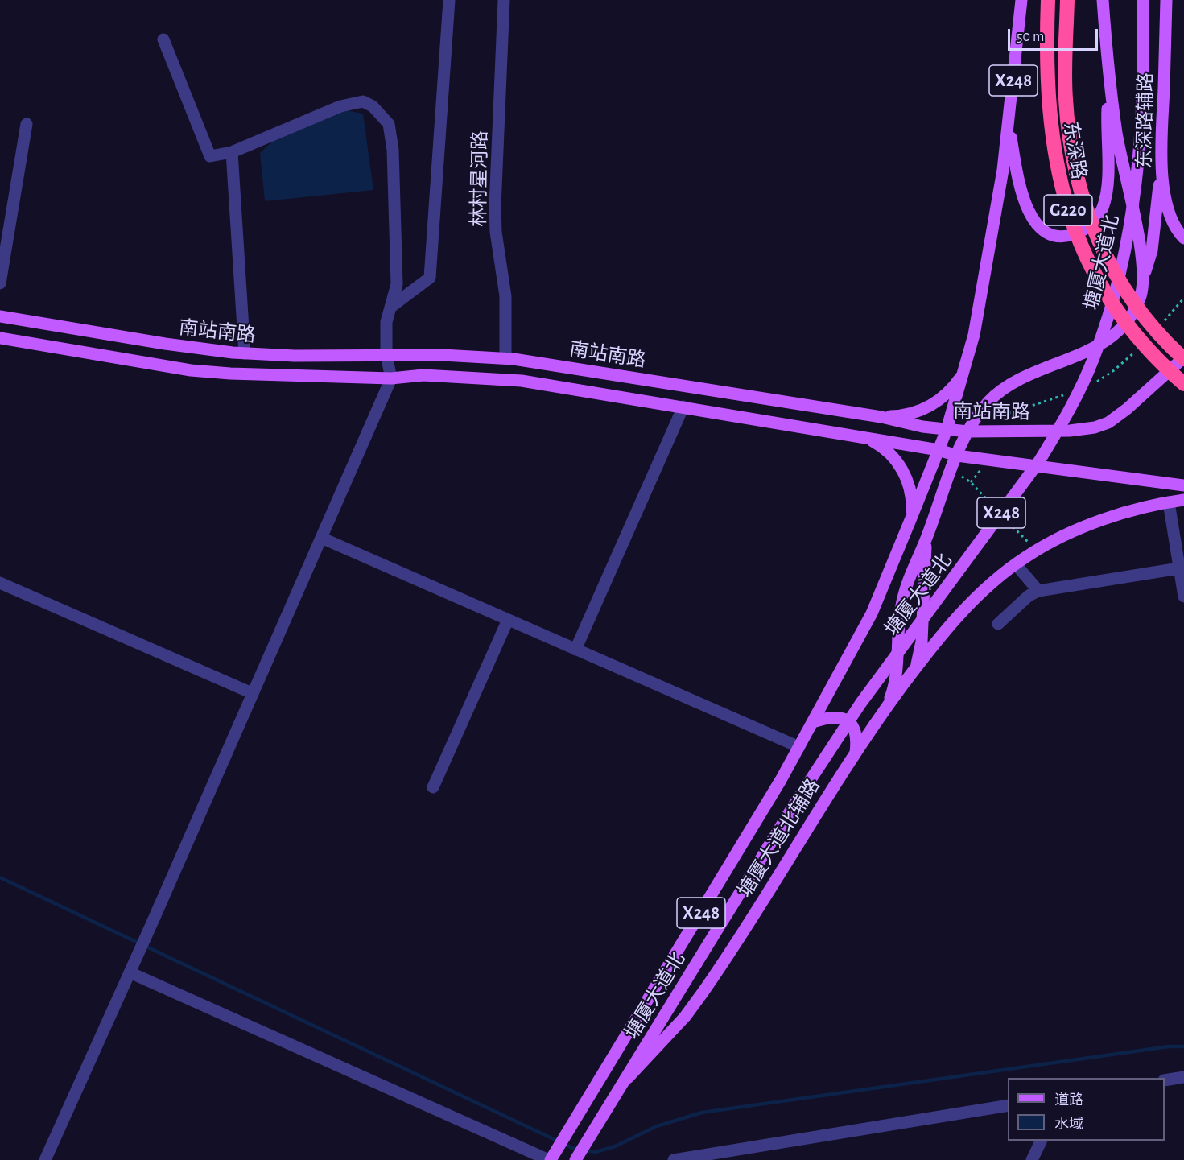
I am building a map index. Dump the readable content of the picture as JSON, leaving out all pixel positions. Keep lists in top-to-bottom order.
{
  "streets": {
    "highway": ["东深路", "G220"],
    "main road": [
      "X248",
      "东深路辅路",
      "塘厦大道北",
      "南站南路",
      "塘厦大道北辅路"
    ],
    "street": ["林村星河路"]
  },
  "crossings": [
    ["东深路", "南站南路"],
    ["林村星河路", "南站南路"],
    ["塘厦大道北", "南站南路"],
    ["塘厦大道北", "塘厦大道北辅路"],
    ["南站南路", "塘厦大道北辅路"]
  ],
  "legend": ["道路", "水域"],
  "scale_bar": "50 m"
}
